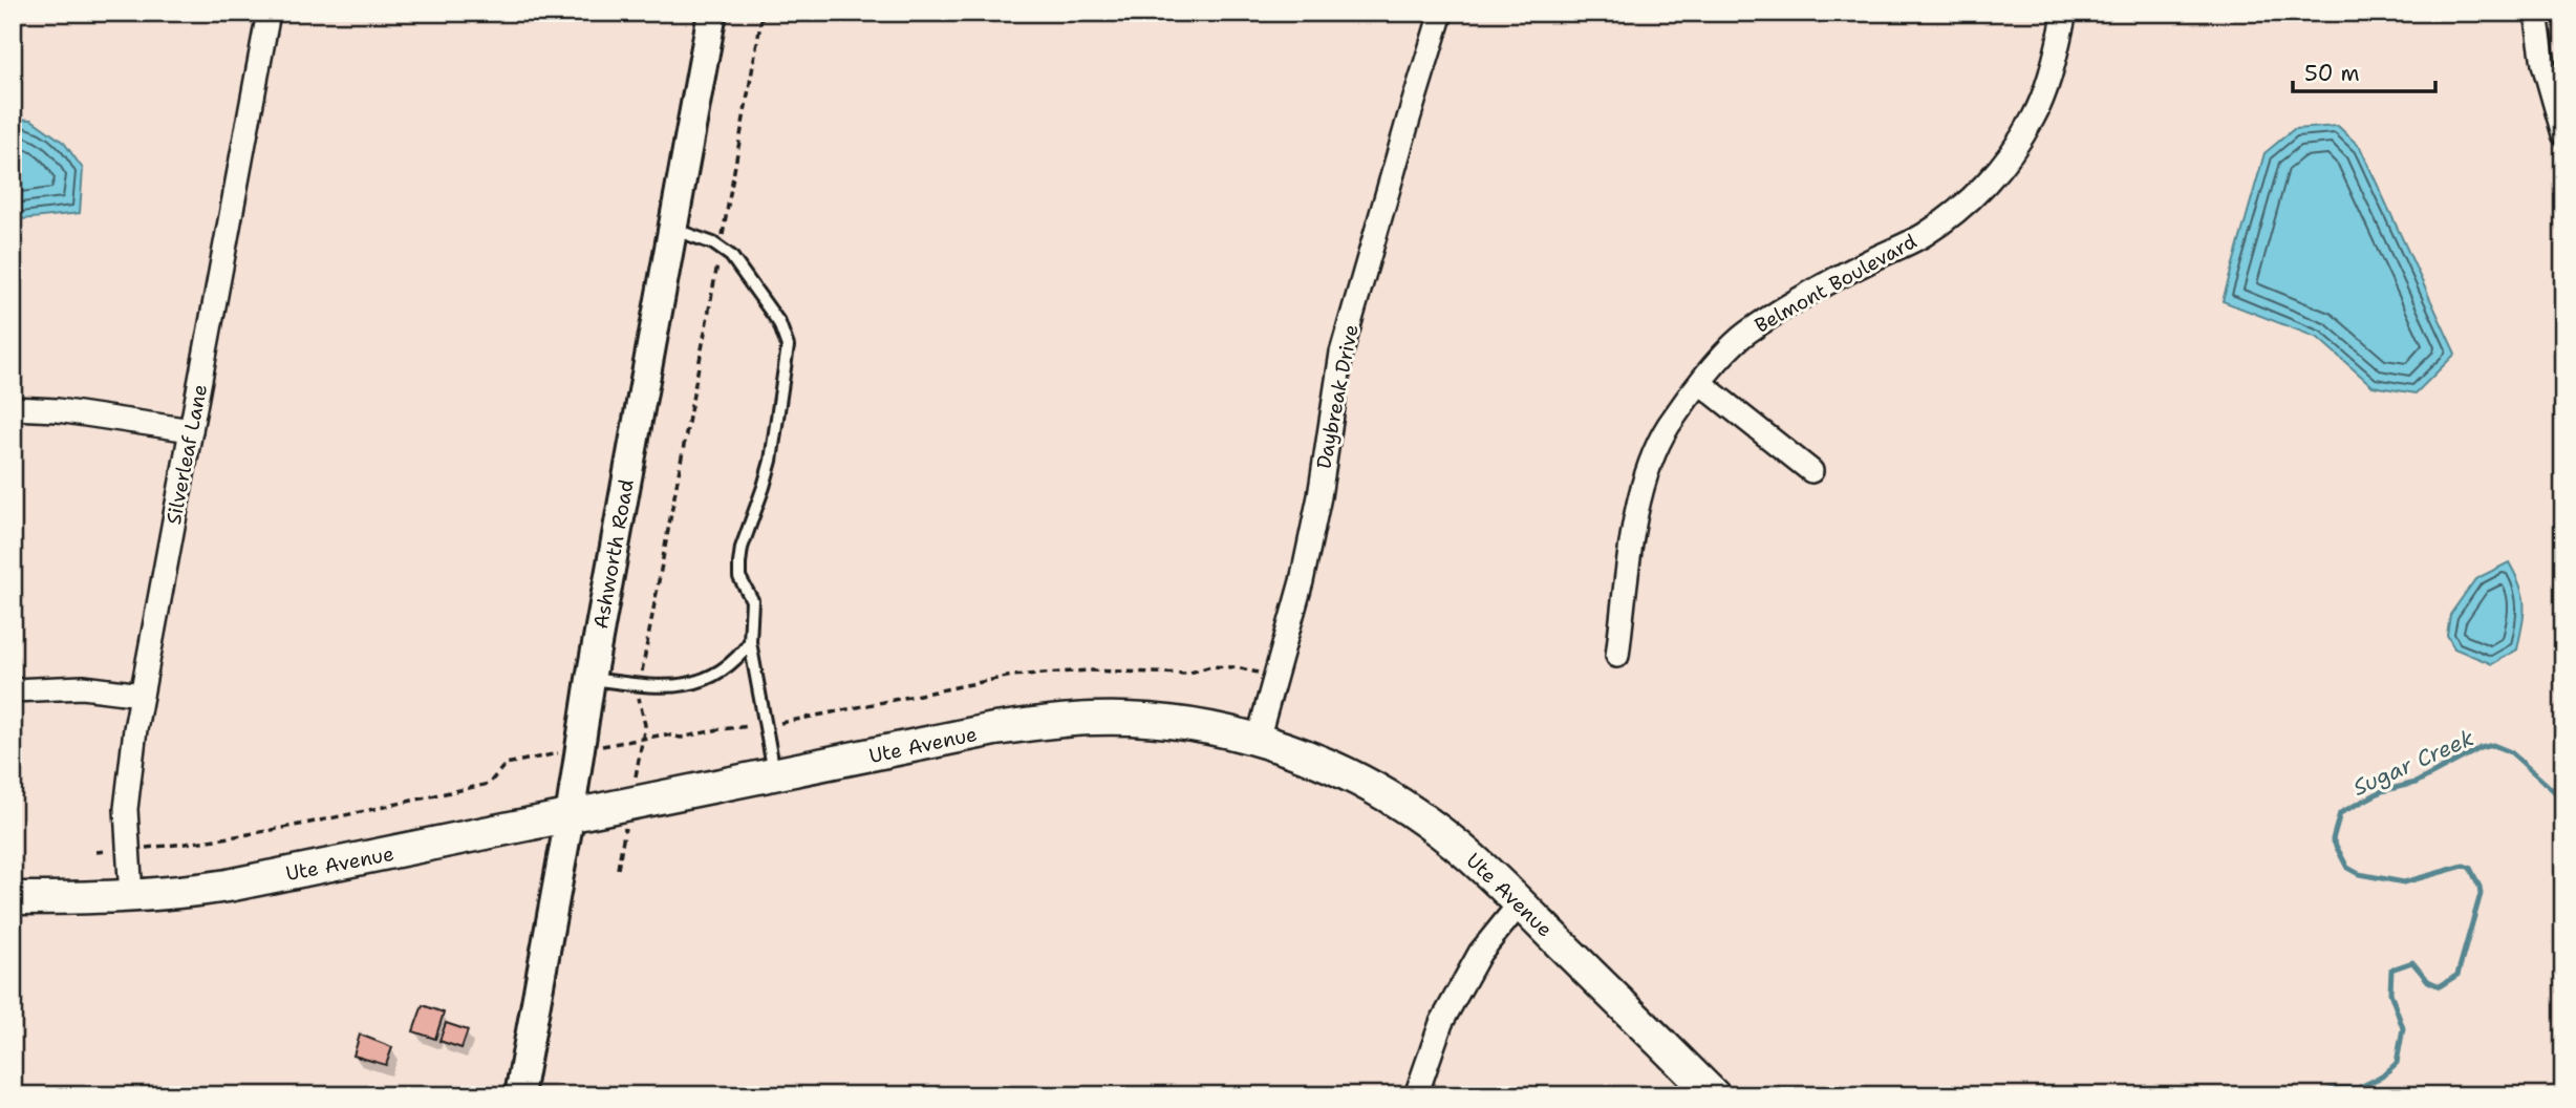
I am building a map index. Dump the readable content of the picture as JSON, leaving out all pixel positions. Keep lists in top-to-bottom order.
{
  "streets": {
    "main road": ["Ute Avenue"],
    "street": [
      "Belmont Boulevard",
      "Daybreak Drive",
      "Silverleaf Lane",
      "Ashworth Road"
    ]
  },
  "crossings": [
    ["Daybreak Drive", "Ute Avenue"],
    ["Silverleaf Lane", "Ute Avenue"],
    ["Ashworth Road", "Ute Avenue"]
  ],
  "water": ["Sugar Creek"],
  "scale_bar": "50 m"
}
